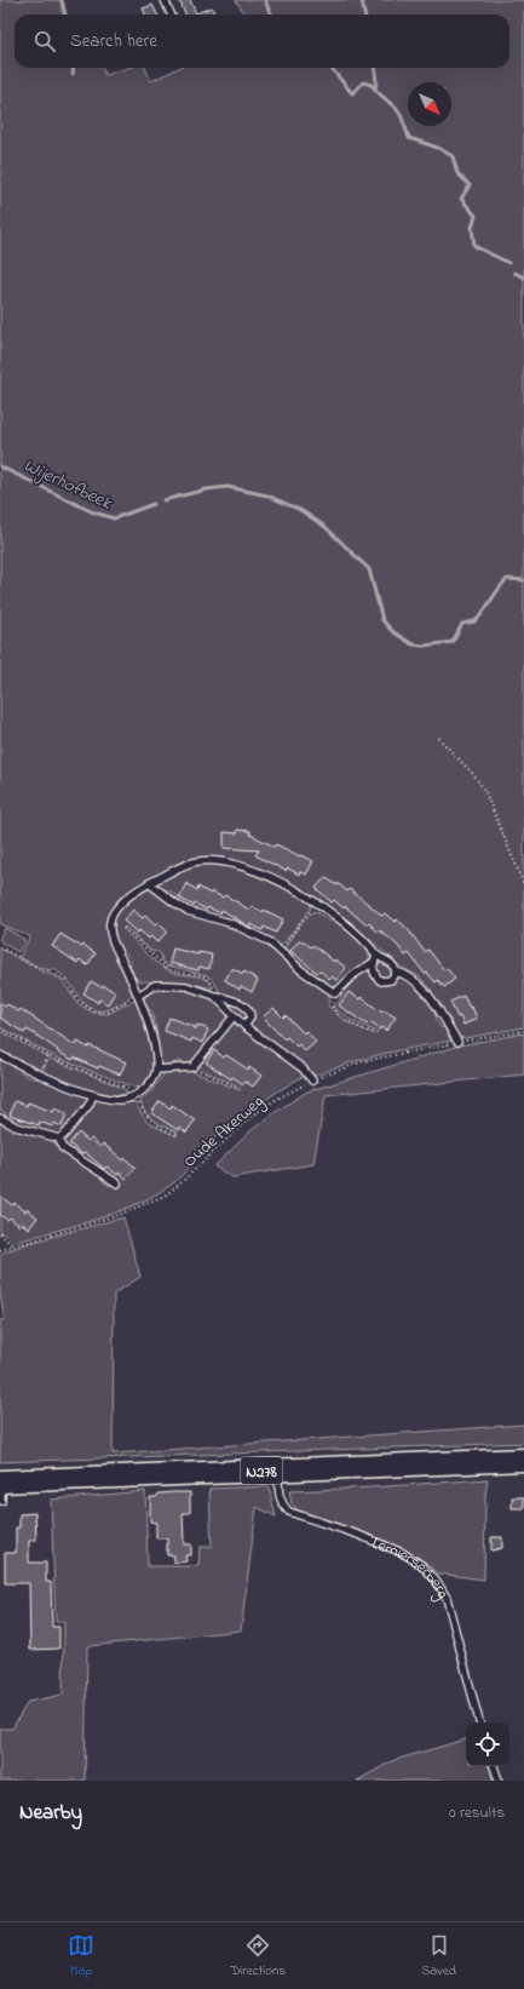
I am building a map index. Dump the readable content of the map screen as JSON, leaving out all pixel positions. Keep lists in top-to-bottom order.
{
  "streets": {
    "main road": ["N278"],
    "lane": ["Lemierserberg"],
    "path": ["Oude Akerweg"]
  },
  "crossings": [
    ["N278", "Lemierserberg"]
  ],
  "water": ["Wijerhofbeek"],
  "north": "bottom right",
  "page": {
    "search": "Search here",
    "heading": ["Nearby", "0 results"],
    "nav": ["Map", "Directions", "Saved"]
  }
}
